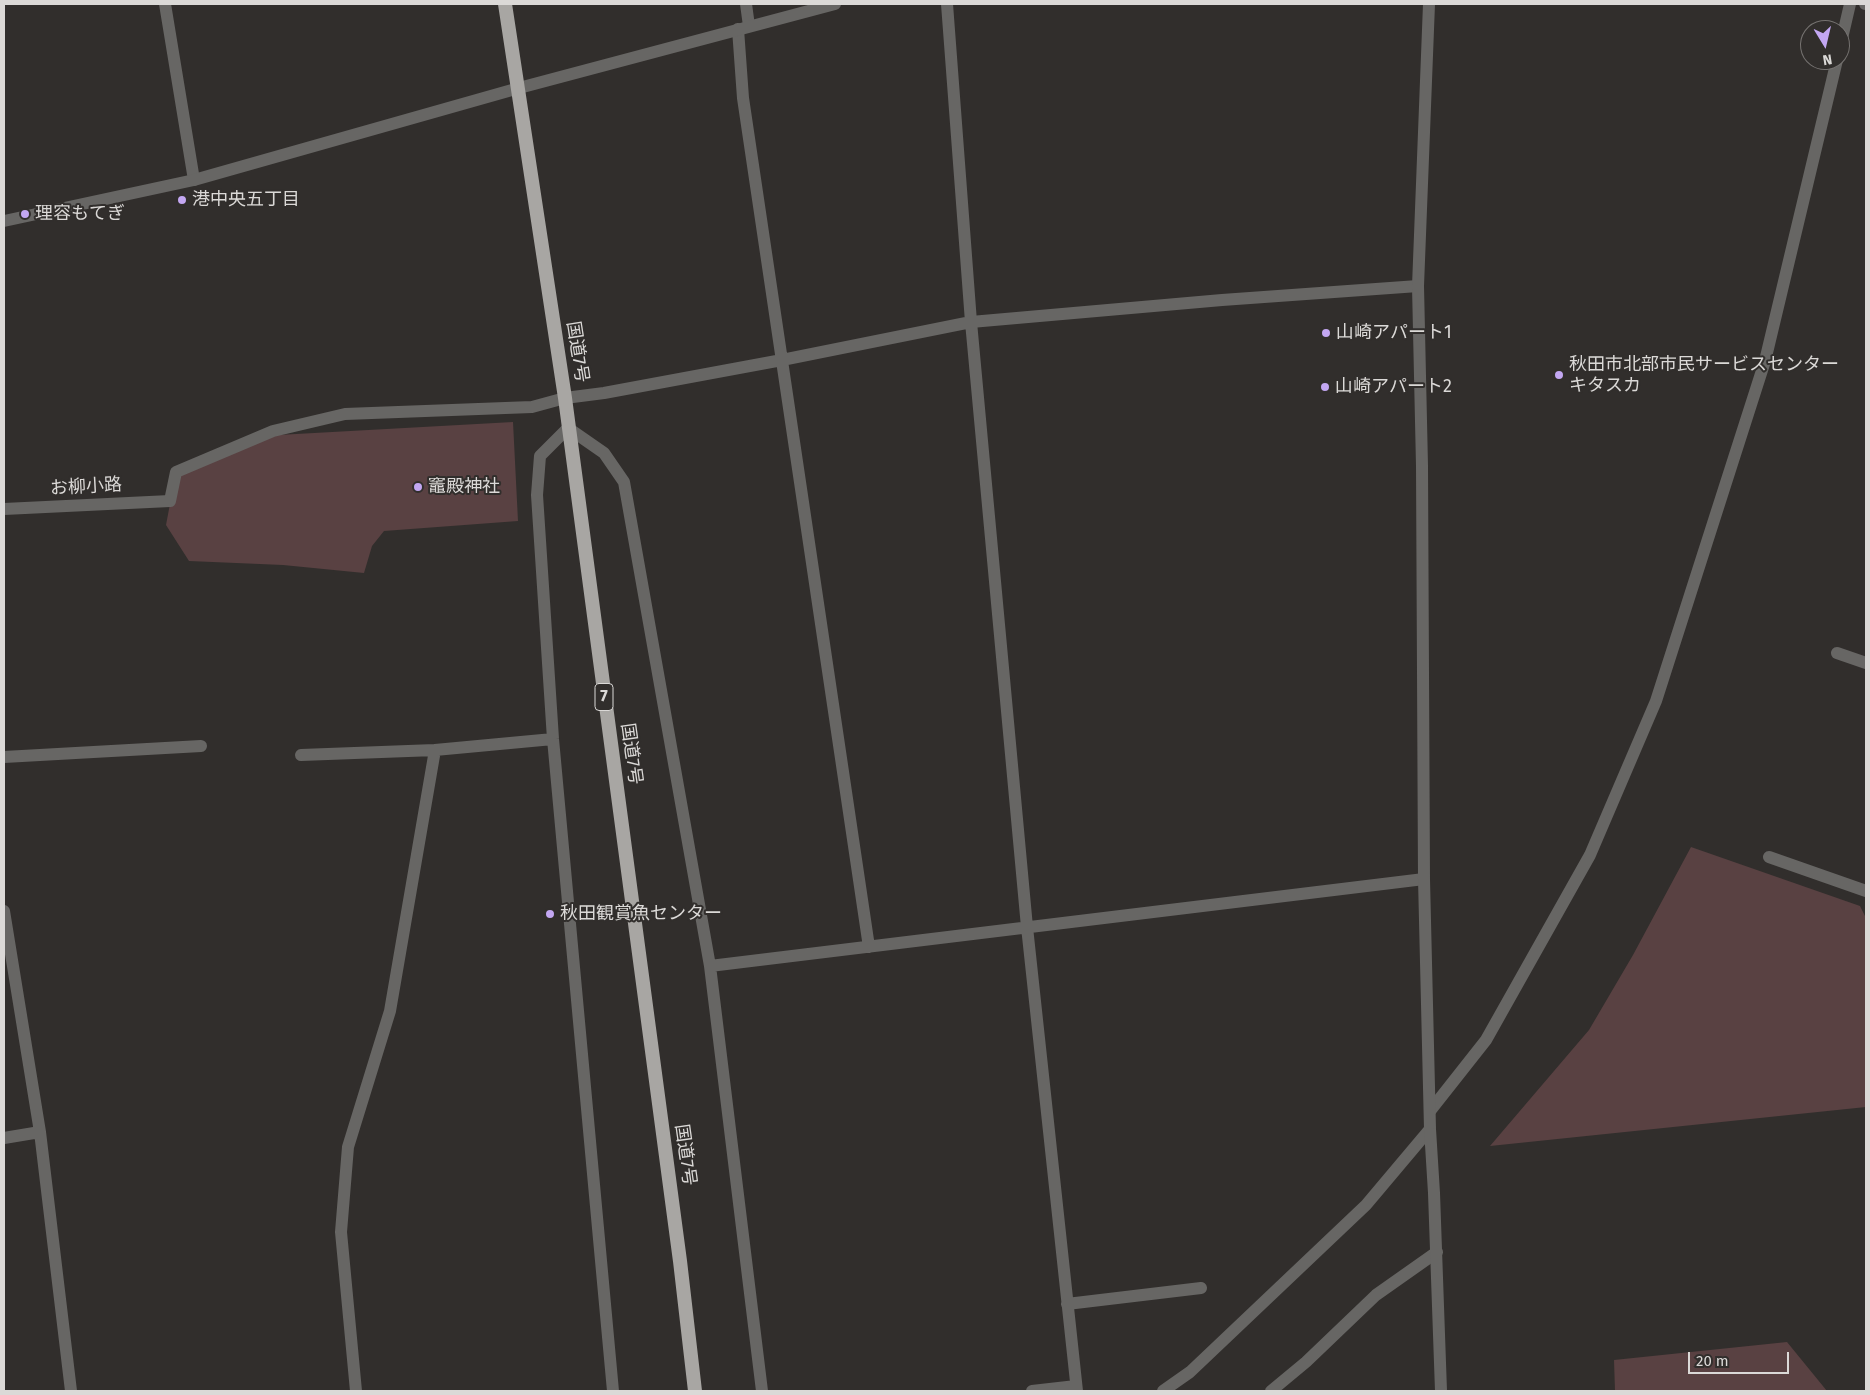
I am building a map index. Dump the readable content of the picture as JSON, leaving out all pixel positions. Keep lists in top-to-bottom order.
{
  "streets": {
    "highway": ["国道7号", "7"],
    "street": ["お柳小路"]
  },
  "crossings": [
    ["国道7号", "お柳小路"]
  ],
  "places": [
    "港中央五丁目",
    "理容もてぎ",
    "山崎アパート1",
    "秋田市北部市民サービスセンター キタスカ",
    "山崎アパート2",
    "竈殿神社",
    "秋田観賞魚センター"
  ],
  "scale_bar": "20 m",
  "north": "bottom"
}
